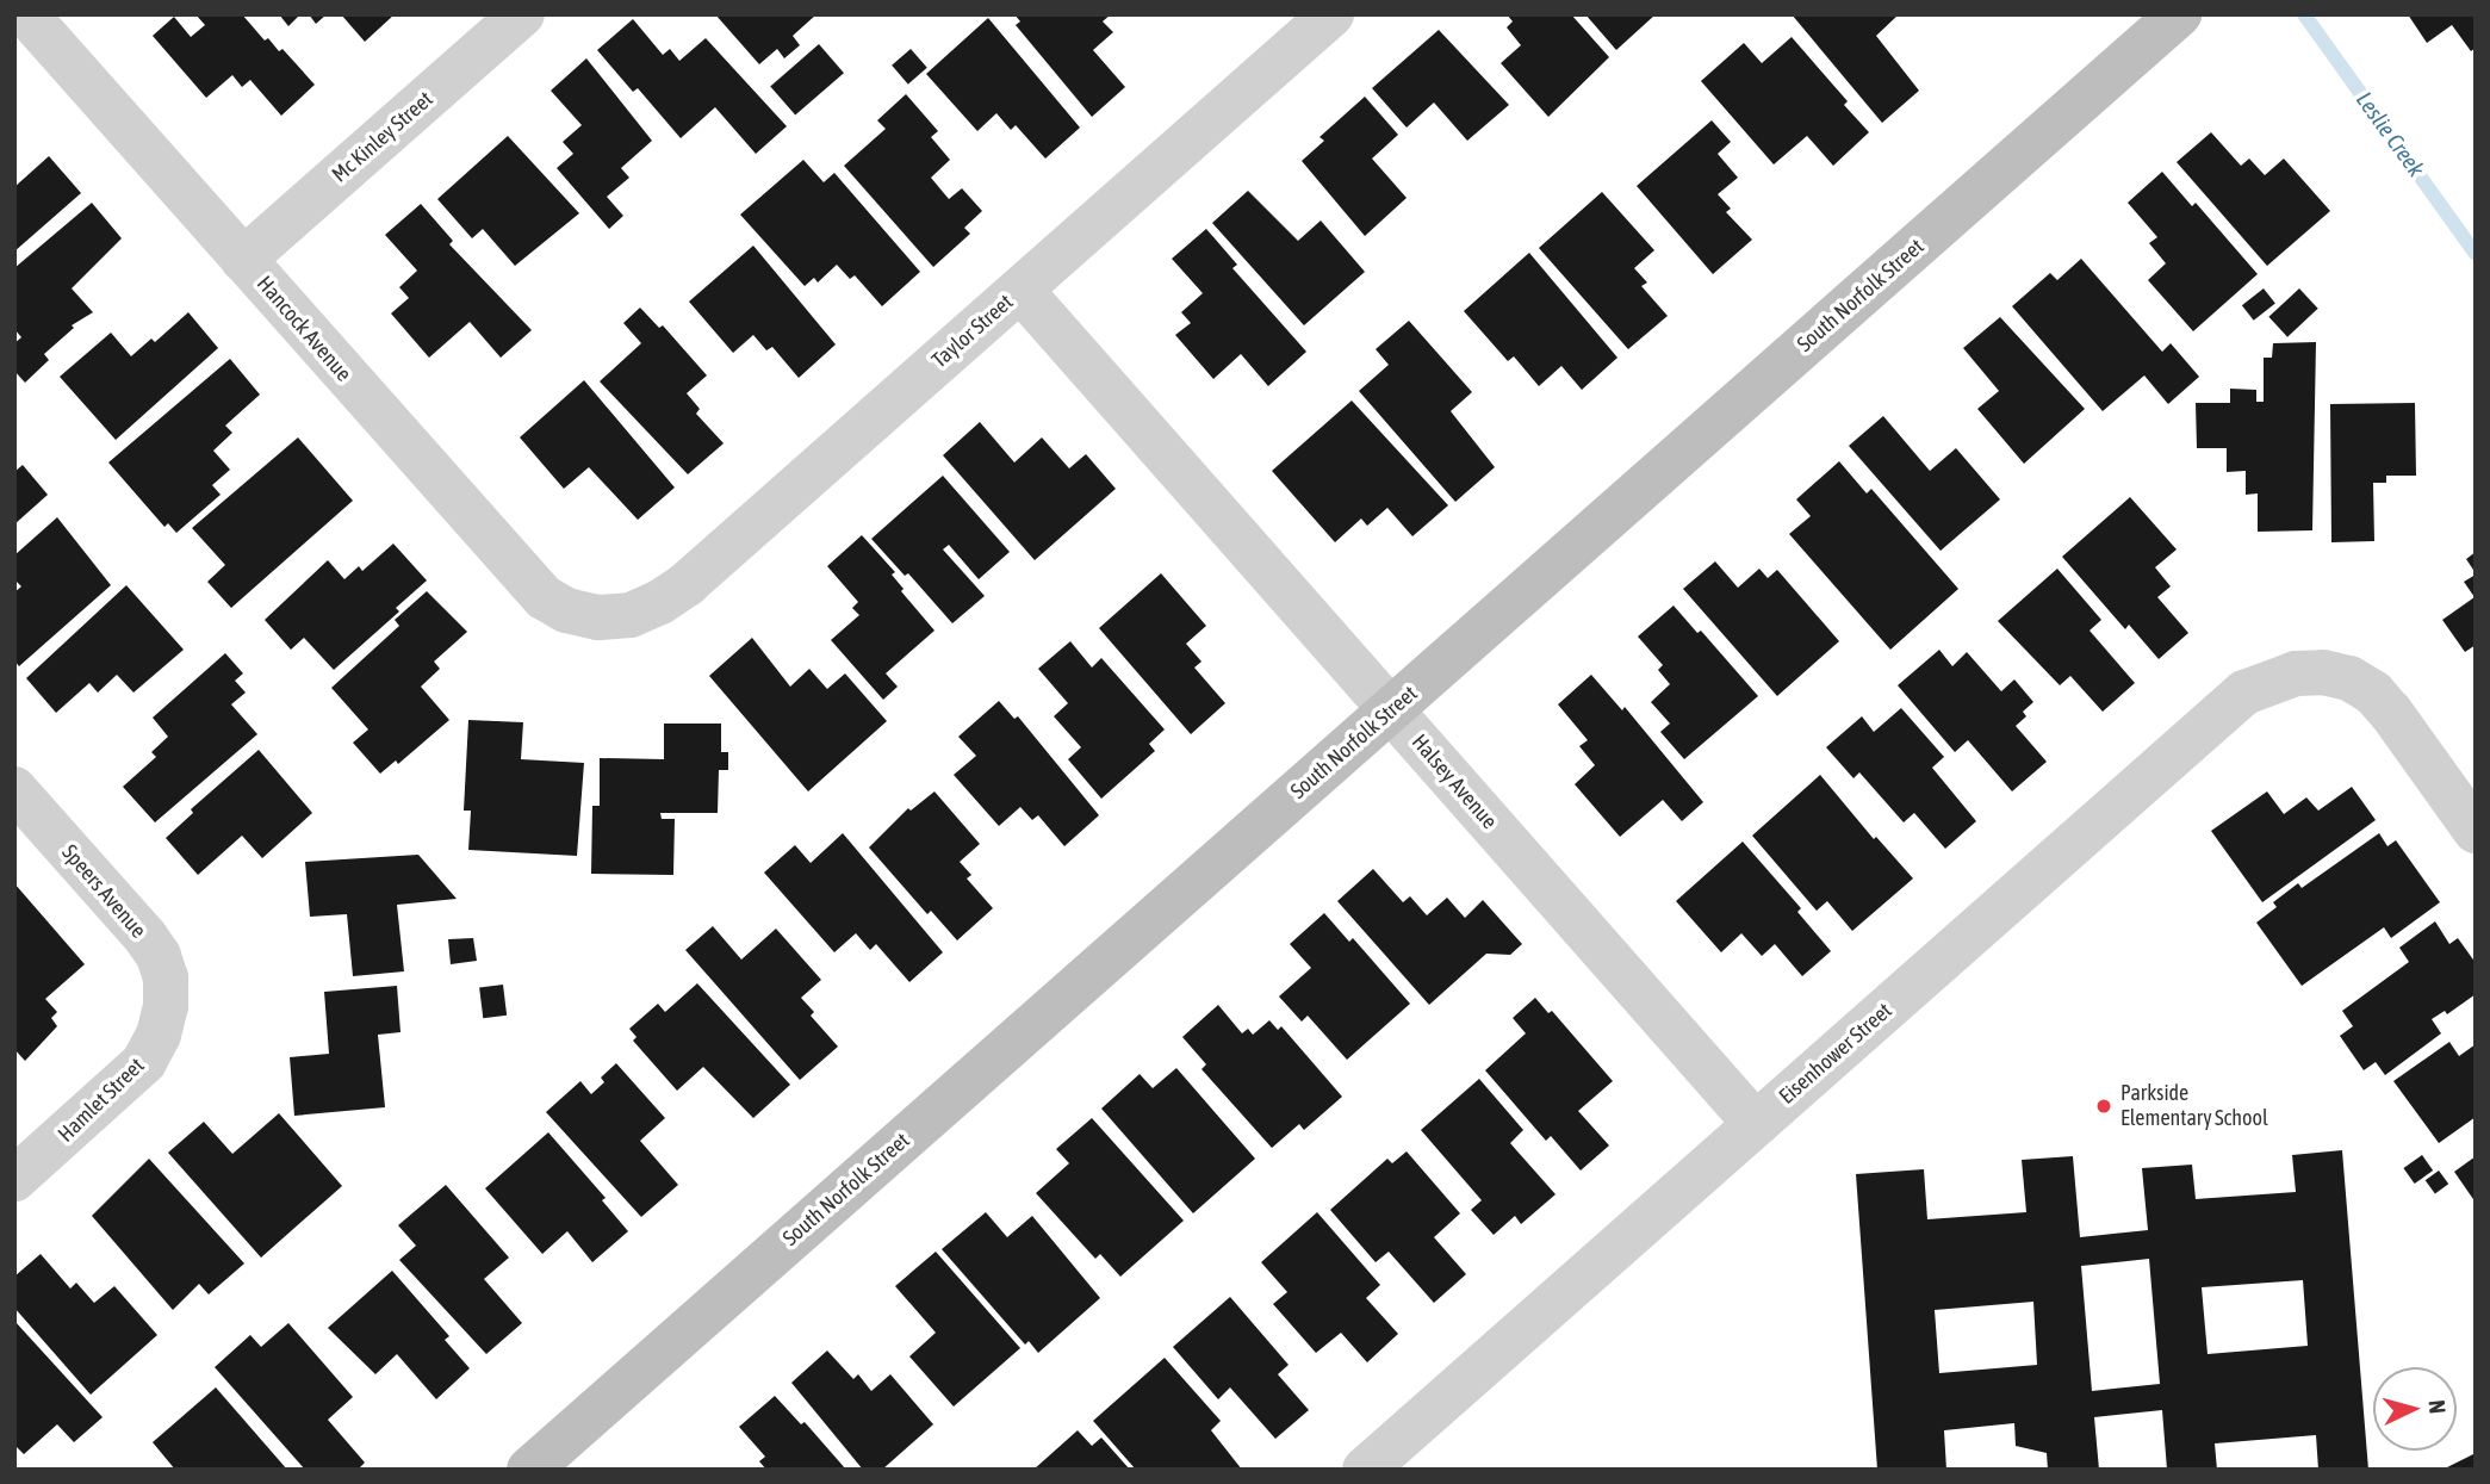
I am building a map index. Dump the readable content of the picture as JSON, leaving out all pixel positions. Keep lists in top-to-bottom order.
{
  "streets": {
    "main road": ["South Norfolk Street"],
    "street": [
      "Mc Kinley Street",
      "Hancock Avenue",
      "Taylor Street",
      "Halsey Avenue",
      "Speers Avenue",
      "Eisenhower Street",
      "Hamlet Street"
    ]
  },
  "crossings": [
    ["Mc Kinley Street", "Hancock Avenue"],
    ["South Norfolk Street", "Halsey Avenue"],
    ["Hancock Avenue", "Taylor Street"],
    ["Taylor Street", "Halsey Avenue"],
    ["Halsey Avenue", "Eisenhower Street"],
    ["Speers Avenue", "Hamlet Street"]
  ],
  "water": ["Leslie Creek"],
  "places": ["Parkside Elementary School"],
  "north": "right"
}
